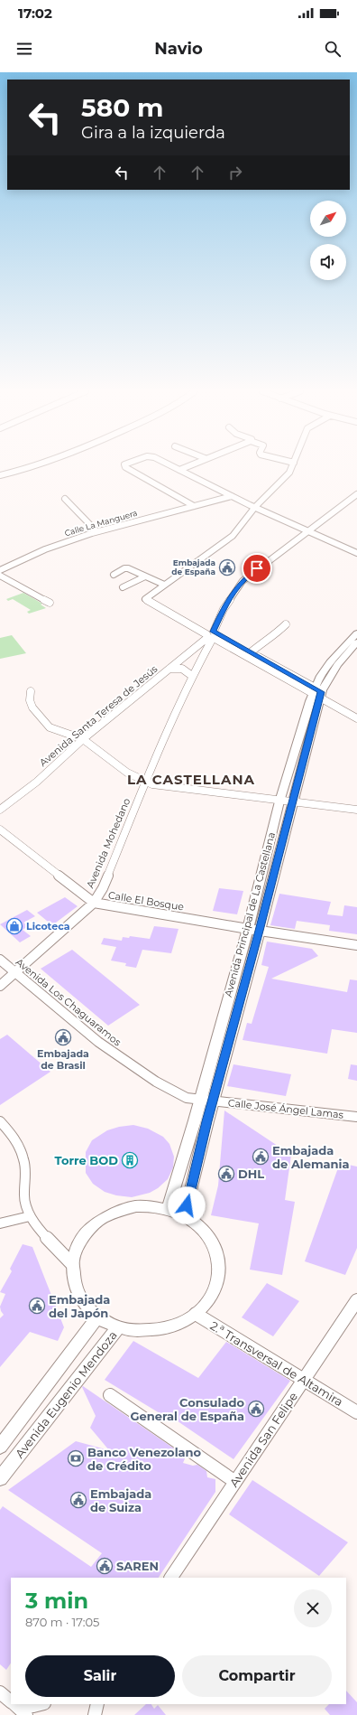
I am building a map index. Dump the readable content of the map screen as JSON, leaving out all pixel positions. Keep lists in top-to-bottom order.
{
  "streets": {
    "street": [
      "Calle La Manguera",
      "Avenida Santa Teresa de Jesús",
      "Avenida Mohedano",
      "Calle El Bosque",
      "Avenida Principal de La Castellana",
      "Avenida Los Chaguaramos",
      "Calle José Ángel Lamas",
      "2.ª Transversal de Altamira",
      "Avenida Eugenio Mendoza",
      "Avenida San Felipe"
    ]
  },
  "crossings": [
    ["Avenida Santa Teresa de Jesús", "Avenida Mohedano"],
    ["Avenida Mohedano", "Calle El Bosque"],
    ["Avenida Mohedano", "Avenida Los Chaguaramos"],
    ["Calle El Bosque", "Avenida Principal de La Castellana"],
    ["Avenida Principal de La Castellana", "Avenida Los Chaguaramos"],
    ["Avenida Principal de La Castellana", "Calle José Ángel Lamas"],
    ["Avenida Los Chaguaramos", "Calle José Ángel Lamas"],
    ["2.ª Transversal de Altamira", "Avenida San Felipe"]
  ],
  "districts": ["LA CASTELLANA"],
  "places": {
    "public building": [
      "Embajada de España",
      "Embajada de Brasil",
      "Embajada de Alemania",
      "DHL",
      "Embajada del Japón",
      "Consulado General de España",
      "Embajada de Suiza",
      "SAREN"
    ],
    "shop": ["Licoteca"],
    "building": ["Torre BOD"],
    "bank": ["Banco Venezolano de Crédito"]
  },
  "north": "top right",
  "page": {
    "status": "17:02",
    "header": "Navio",
    "turn": ["580 m", "Gira a la izquierda"],
    "heading": ["3 min", "870 m · 17:05"],
    "buttons": ["Salir", "Compartir"]
  }
}
